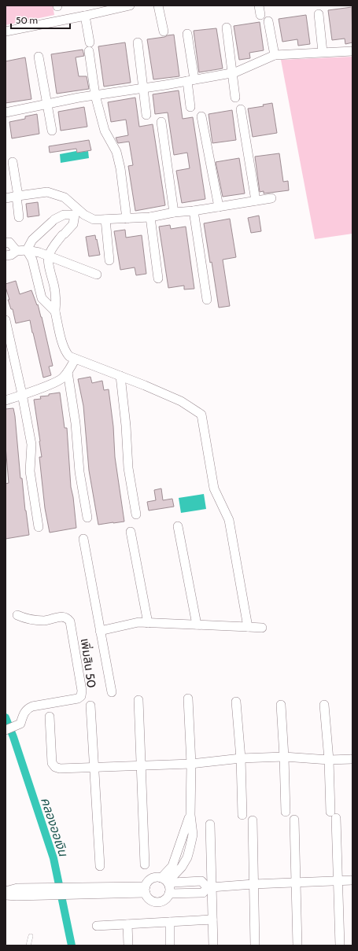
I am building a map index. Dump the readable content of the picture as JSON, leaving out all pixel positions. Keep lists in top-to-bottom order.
{
  "streets": {
    "street": ["เพิ่มสิน 50"]
  },
  "water": ["คลองออเงิน"],
  "scale_bar": "50 m"
}
